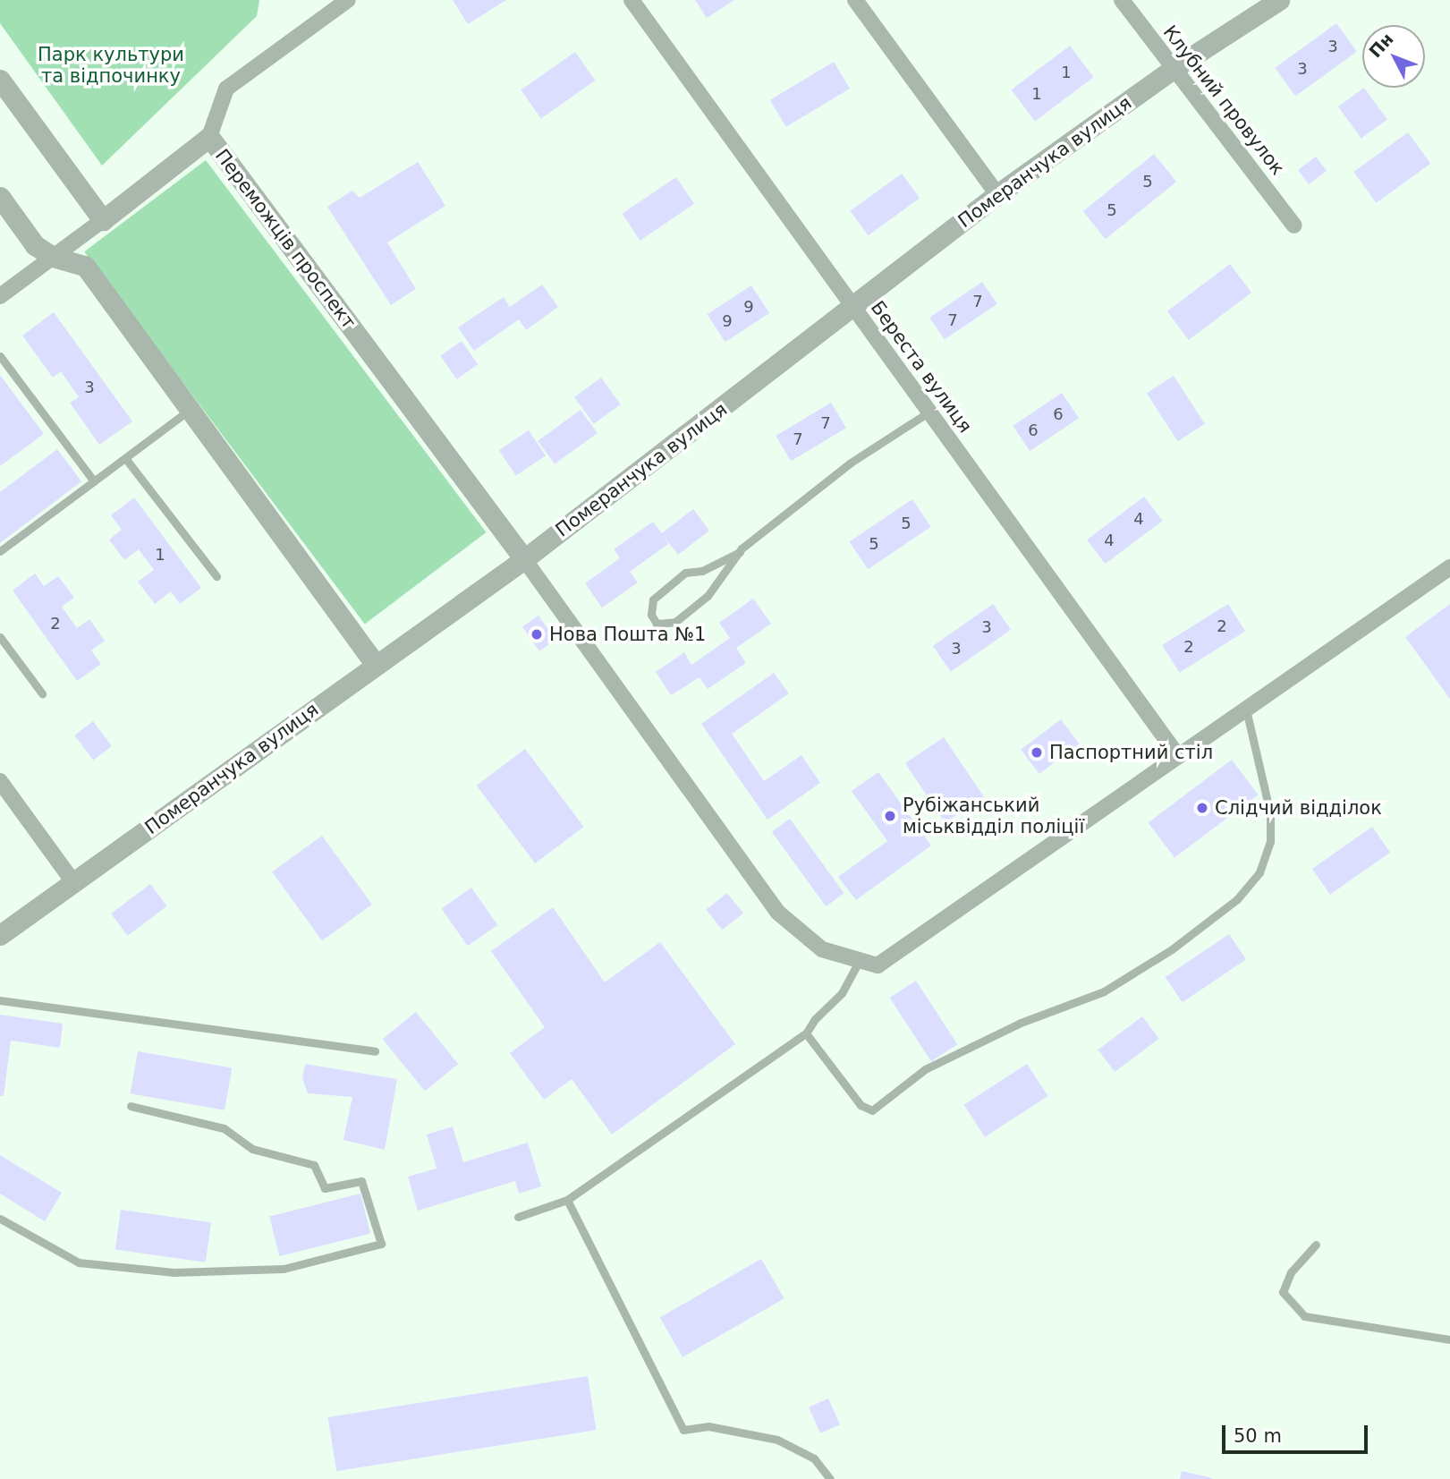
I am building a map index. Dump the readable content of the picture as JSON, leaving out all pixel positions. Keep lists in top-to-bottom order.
{
  "streets": {
    "street": [
      "Клубний провулок",
      "Померанчука вулиця",
      "Переможців проспект",
      "Береста вулиця"
    ]
  },
  "crossings": [
    ["Клубний провулок", "Померанчука вулиця"],
    ["Померанчука вулиця", "Переможців проспект"],
    ["Померанчука вулиця", "Береста вулиця"]
  ],
  "parks": ["Парк культури та відпочинку"],
  "places": [
    "Нова Пошта №1",
    "Паспортний стіл",
    "Слідчий відділок",
    "Рубіжанський міськвідділ поліції"
  ],
  "house_numbers": [
    "3",
    "3",
    "1",
    "1",
    "5",
    "5",
    "7",
    "9",
    "7",
    "9",
    "3",
    "6",
    "7",
    "6",
    "7",
    "4",
    "5",
    "4",
    "5",
    "1",
    "2",
    "2",
    "3",
    "2",
    "3"
  ],
  "scale_bar": "50 m",
  "north": "top left"
}
